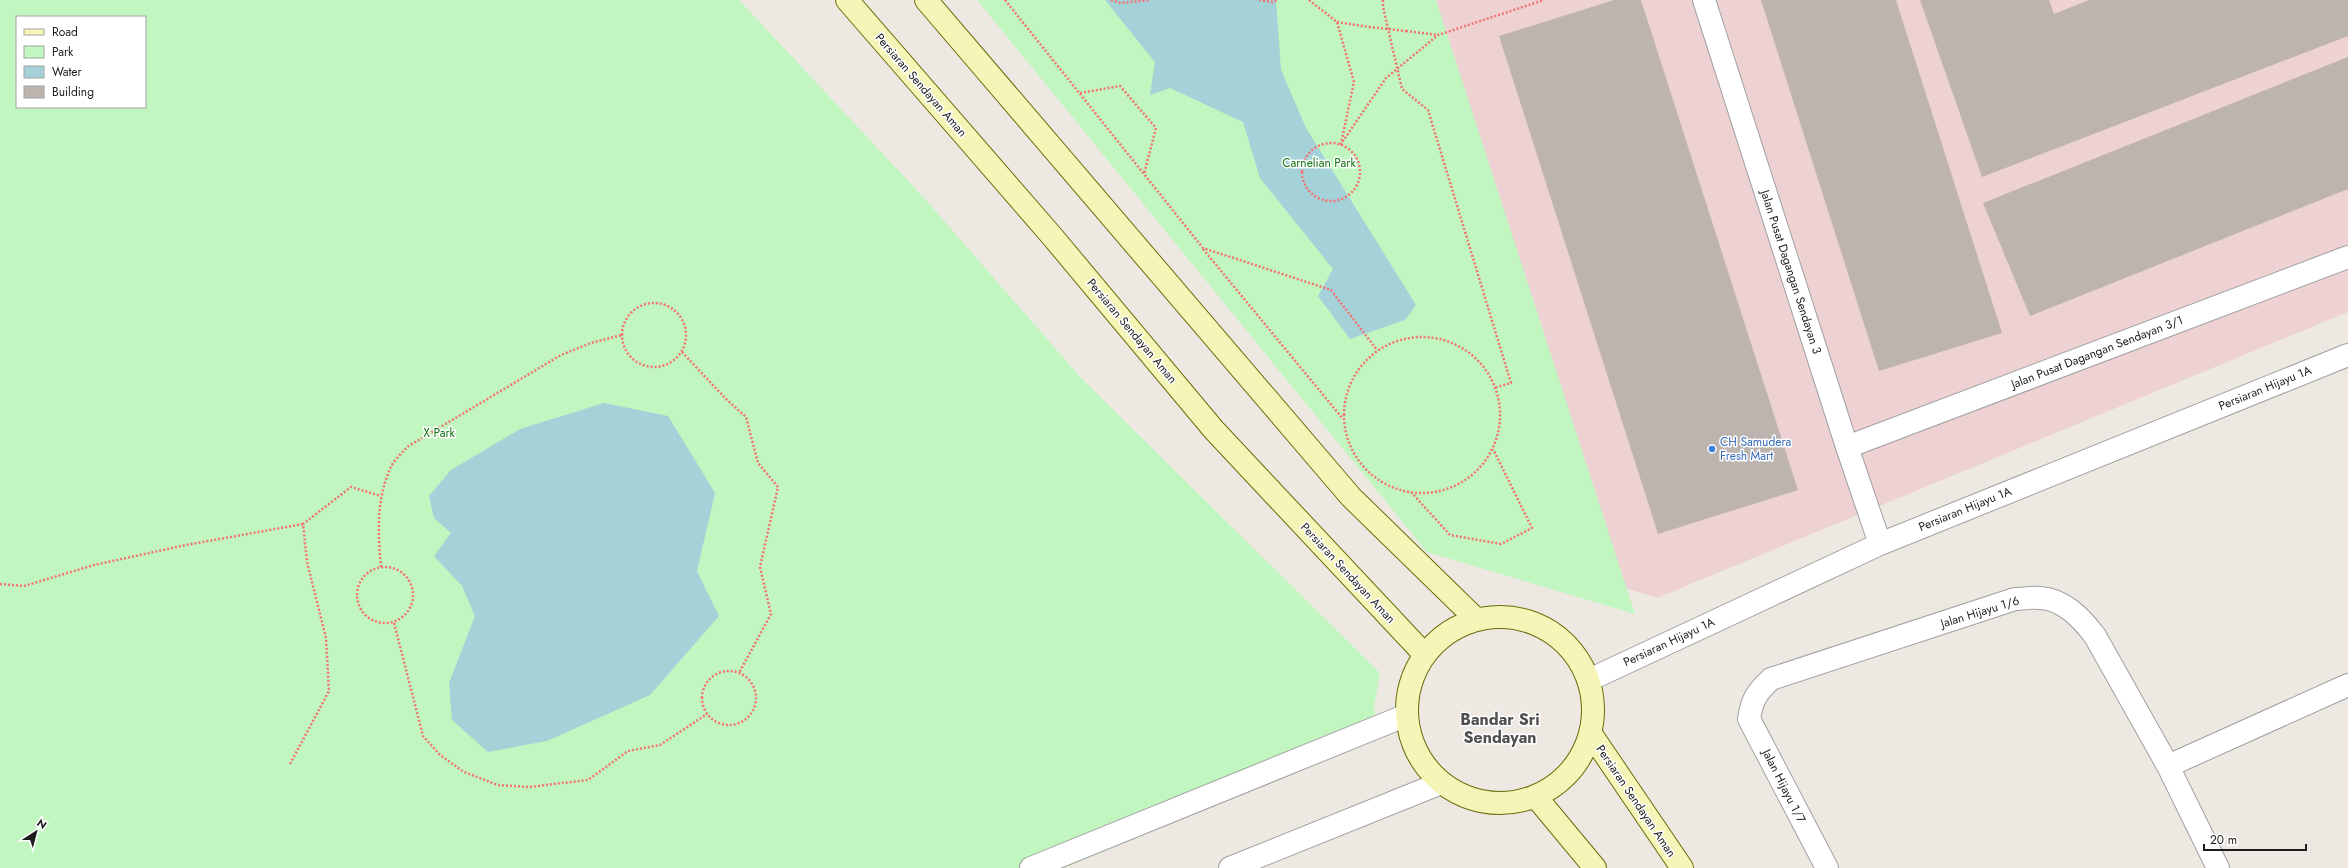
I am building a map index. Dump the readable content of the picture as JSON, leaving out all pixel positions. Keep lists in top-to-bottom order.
{
  "streets": {
    "street": [
      "Persiaran Sendayan Aman",
      "Jalan Pusat Dagangan Sendayan 3",
      "Jalan Pusat Dagangan Sendayan 3/1",
      "Persiaran Hijayu 1A",
      "Jalan Hijayu 1/6",
      "Jalan Hijayu 1/7"
    ]
  },
  "crossings": [
    ["Jalan Pusat Dagangan Sendayan 3", "Jalan Pusat Dagangan Sendayan 3/1"],
    ["Jalan Pusat Dagangan Sendayan 3", "Persiaran Hijayu 1A"],
    ["Jalan Hijayu 1/6", "Jalan Hijayu 1/7"]
  ],
  "districts": ["Bandar Sri Sendayan"],
  "parks": ["Carnelian Park", "X Park"],
  "places": ["CH Samudera Fresh Mart"],
  "legend": [
    "Road",
    "Park",
    "Water",
    "Building"
  ],
  "scale_bar": "20 m",
  "north": "top right"
}
